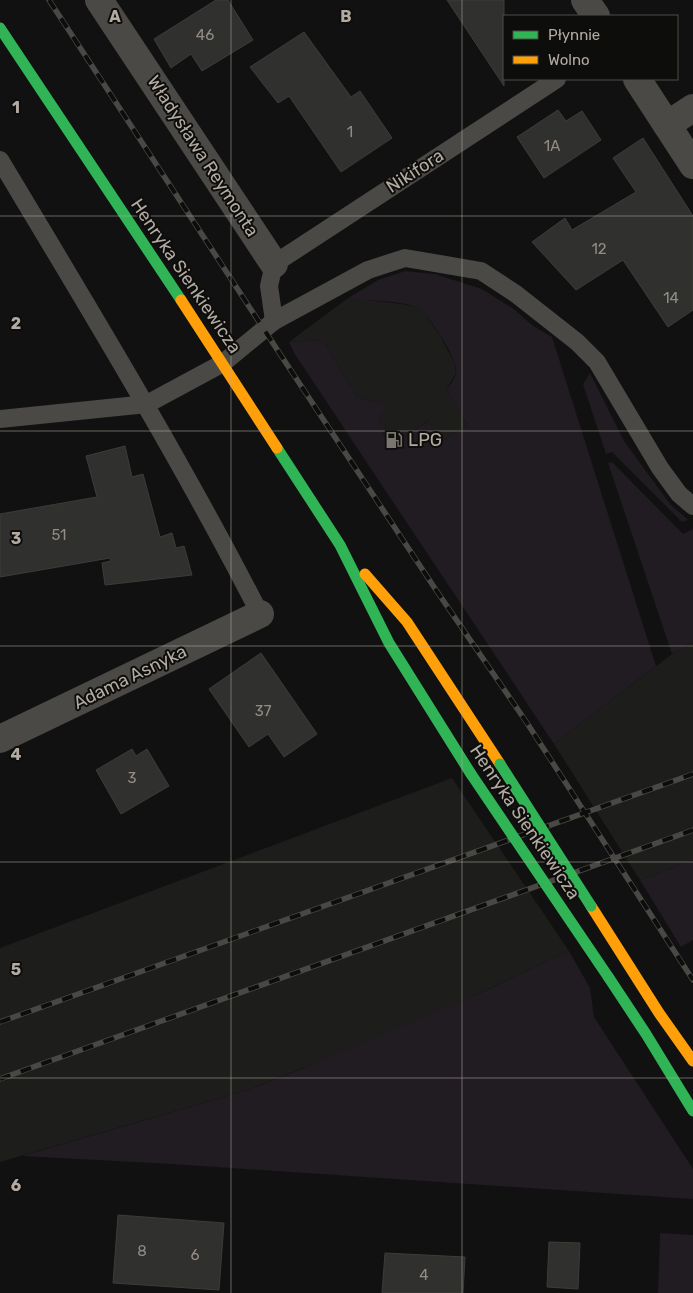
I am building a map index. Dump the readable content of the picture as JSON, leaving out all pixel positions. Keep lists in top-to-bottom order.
{
  "streets": {
    "street": ["Władysława Reymonta", "Henryka Sienkiewicza", "Adama Asnyka"],
    "lane": ["Nikifora"]
  },
  "crossings": [
    ["Władysława Reymonta", "Nikifora"]
  ],
  "places": {
    "fuel station": ["LPG"]
  },
  "house_numbers": [
    "46",
    "1",
    "1A",
    "12",
    "14",
    "51",
    "37",
    "3",
    "8",
    "6",
    "4"
  ],
  "legend": ["Płynnie", "Wolno"],
  "grid": {
    "columns": ["A", "B"],
    "rows": [
      "1",
      "2",
      "3",
      "4",
      "5",
      "6"
    ]
  }
}
